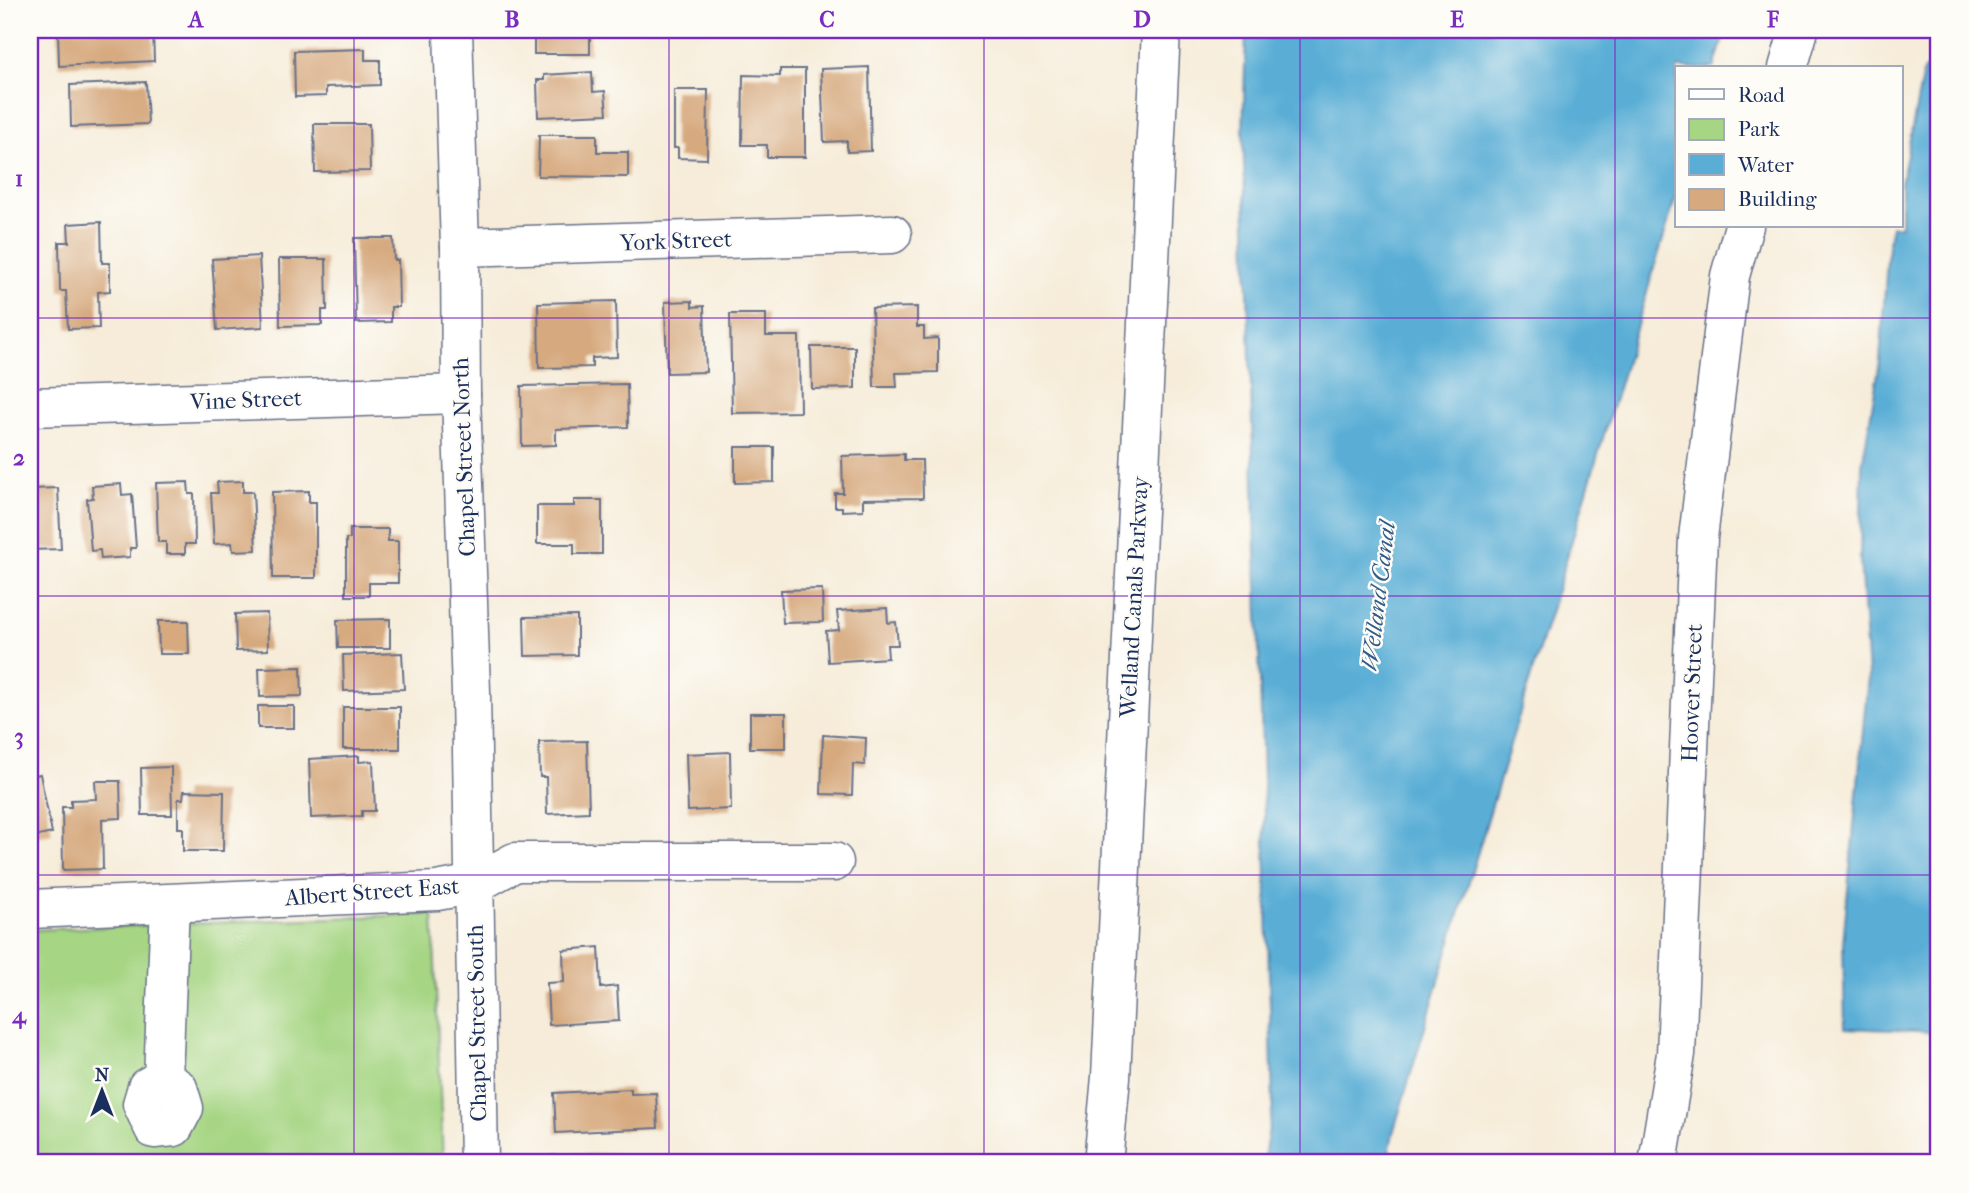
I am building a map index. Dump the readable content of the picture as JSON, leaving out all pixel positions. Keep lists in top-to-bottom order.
{
  "streets": {
    "street": [
      "York Street",
      "Vine Street",
      "Chapel Street North",
      "Welland Canals Parkway",
      "Hoover Street",
      "Albert Street East",
      "Chapel Street South"
    ]
  },
  "crossings": [
    ["York Street", "Chapel Street North"],
    ["Vine Street", "Chapel Street North"],
    ["Chapel Street North", "Albert Street East"],
    ["Chapel Street North", "Chapel Street South"],
    ["Albert Street East", "Chapel Street South"]
  ],
  "water": ["Welland Canal"],
  "legend": [
    "Road",
    "Park",
    "Water",
    "Building"
  ],
  "north": "top",
  "grid": {
    "columns": [
      "A",
      "B",
      "C",
      "D",
      "E",
      "F"
    ],
    "rows": [
      "1",
      "2",
      "3",
      "4"
    ]
  }
}
